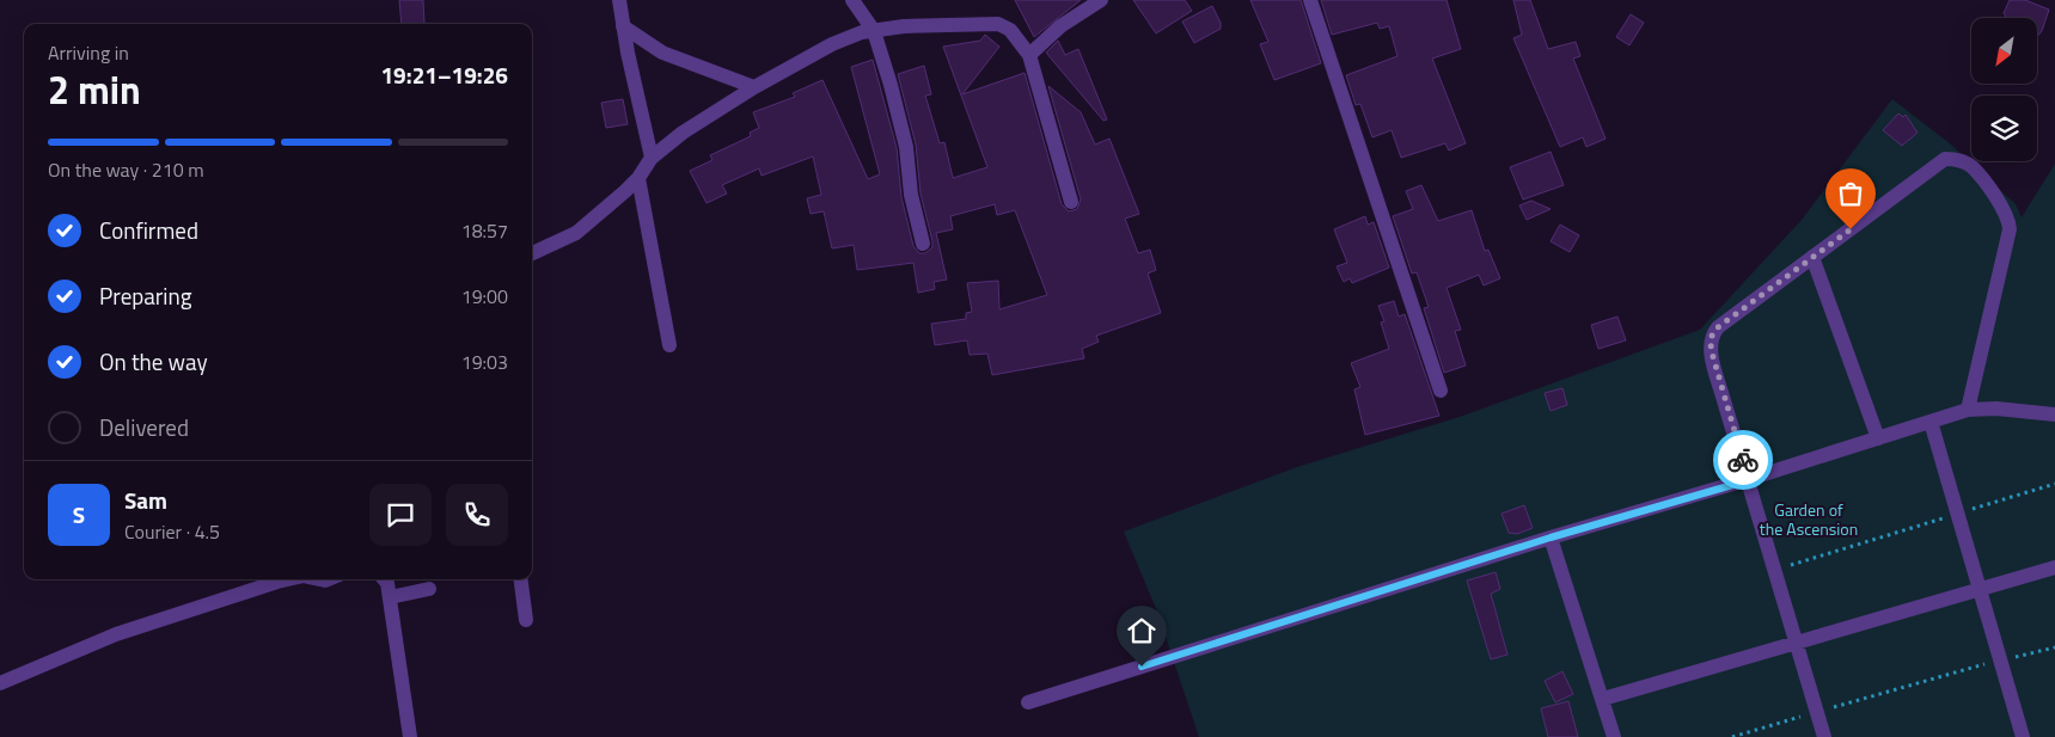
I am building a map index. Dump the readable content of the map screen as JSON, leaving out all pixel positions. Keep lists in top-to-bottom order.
{
  "parks": ["Garden of the Ascension"],
  "north": "bottom left",
  "page": {
    "heading": ["2 min", "Arriving in", "19:21–19:26"],
    "panel": ["Sam", "Courier · 4.5"],
    "bar": "On the way · 210 m",
    "list": [
      ["Confirmed", "18:57"],
      ["Preparing", "19:00"],
      ["On the way", "19:03"],
      "Delivered"
    ],
    "round": "S"
  }
}
